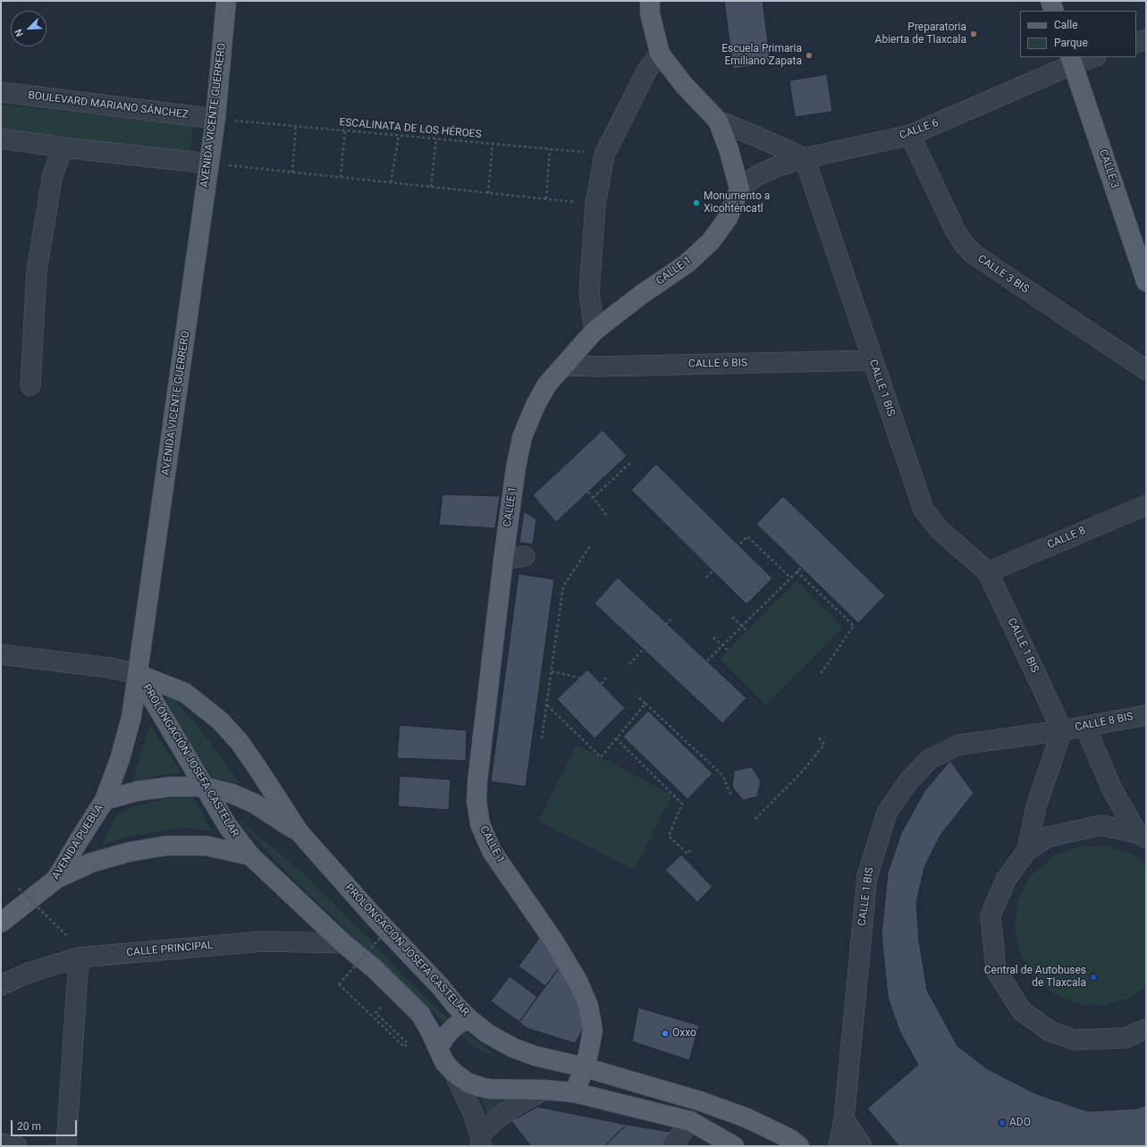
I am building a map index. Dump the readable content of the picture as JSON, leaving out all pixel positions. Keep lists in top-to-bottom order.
{
  "streets": {
    "main road": [
      "AVENIDA VICENTE GUERRERO",
      "CALLE 3",
      "CALLE 1",
      "PROLONGACIÓN JOSEFA CASTELAR",
      "AVENIDA PUEBLA"
    ],
    "street": [
      "BOULEVARD MARIANO SÁNCHEZ",
      "CALLE 6",
      "CALLE 3 BIS",
      "CALLE 6 BIS",
      "CALLE 1 BIS",
      "CALLE 8",
      "CALLE 8 BIS",
      "CALLE PRINCIPAL"
    ],
    "path": ["ESCALINATA DE LOS HÉROES"]
  },
  "crossings": [
    ["BOULEVARD MARIANO SÁNCHEZ", "AVENIDA VICENTE GUERRERO"],
    ["BOULEVARD MARIANO SÁNCHEZ", "ESCALINATA DE LOS HÉROES"],
    ["AVENIDA VICENTE GUERRERO", "ESCALINATA DE LOS HÉROES"],
    ["AVENIDA VICENTE GUERRERO", "PROLONGACIÓN JOSEFA CASTELAR"],
    ["AVENIDA VICENTE GUERRERO", "AVENIDA PUEBLA"],
    ["CALLE 6", "CALLE 3"],
    ["CALLE 6", "CALLE 1"],
    ["CALLE 6", "CALLE 3 BIS"],
    ["CALLE 6", "CALLE 1 BIS"],
    ["CALLE 1", "CALLE 6 BIS"],
    ["CALLE 1", "PROLONGACIÓN JOSEFA CASTELAR"],
    ["CALLE 6 BIS", "CALLE 1 BIS"],
    ["CALLE 1 BIS", "CALLE 8"],
    ["CALLE 1 BIS", "CALLE 8 BIS"],
    ["PROLONGACIÓN JOSEFA CASTELAR", "CALLE PRINCIPAL"]
  ],
  "places": [
    "Preparatoria Abierta de Tlaxcala",
    "Escuela Primaria Emiliano Zapata",
    "Monumento a Xicohténcatl",
    "Central de Autobuses de Tlaxcala",
    "Oxxo",
    "ADO"
  ],
  "legend": ["Calle", "Parque"],
  "scale_bar": "20 m",
  "north": "bottom left"
}
